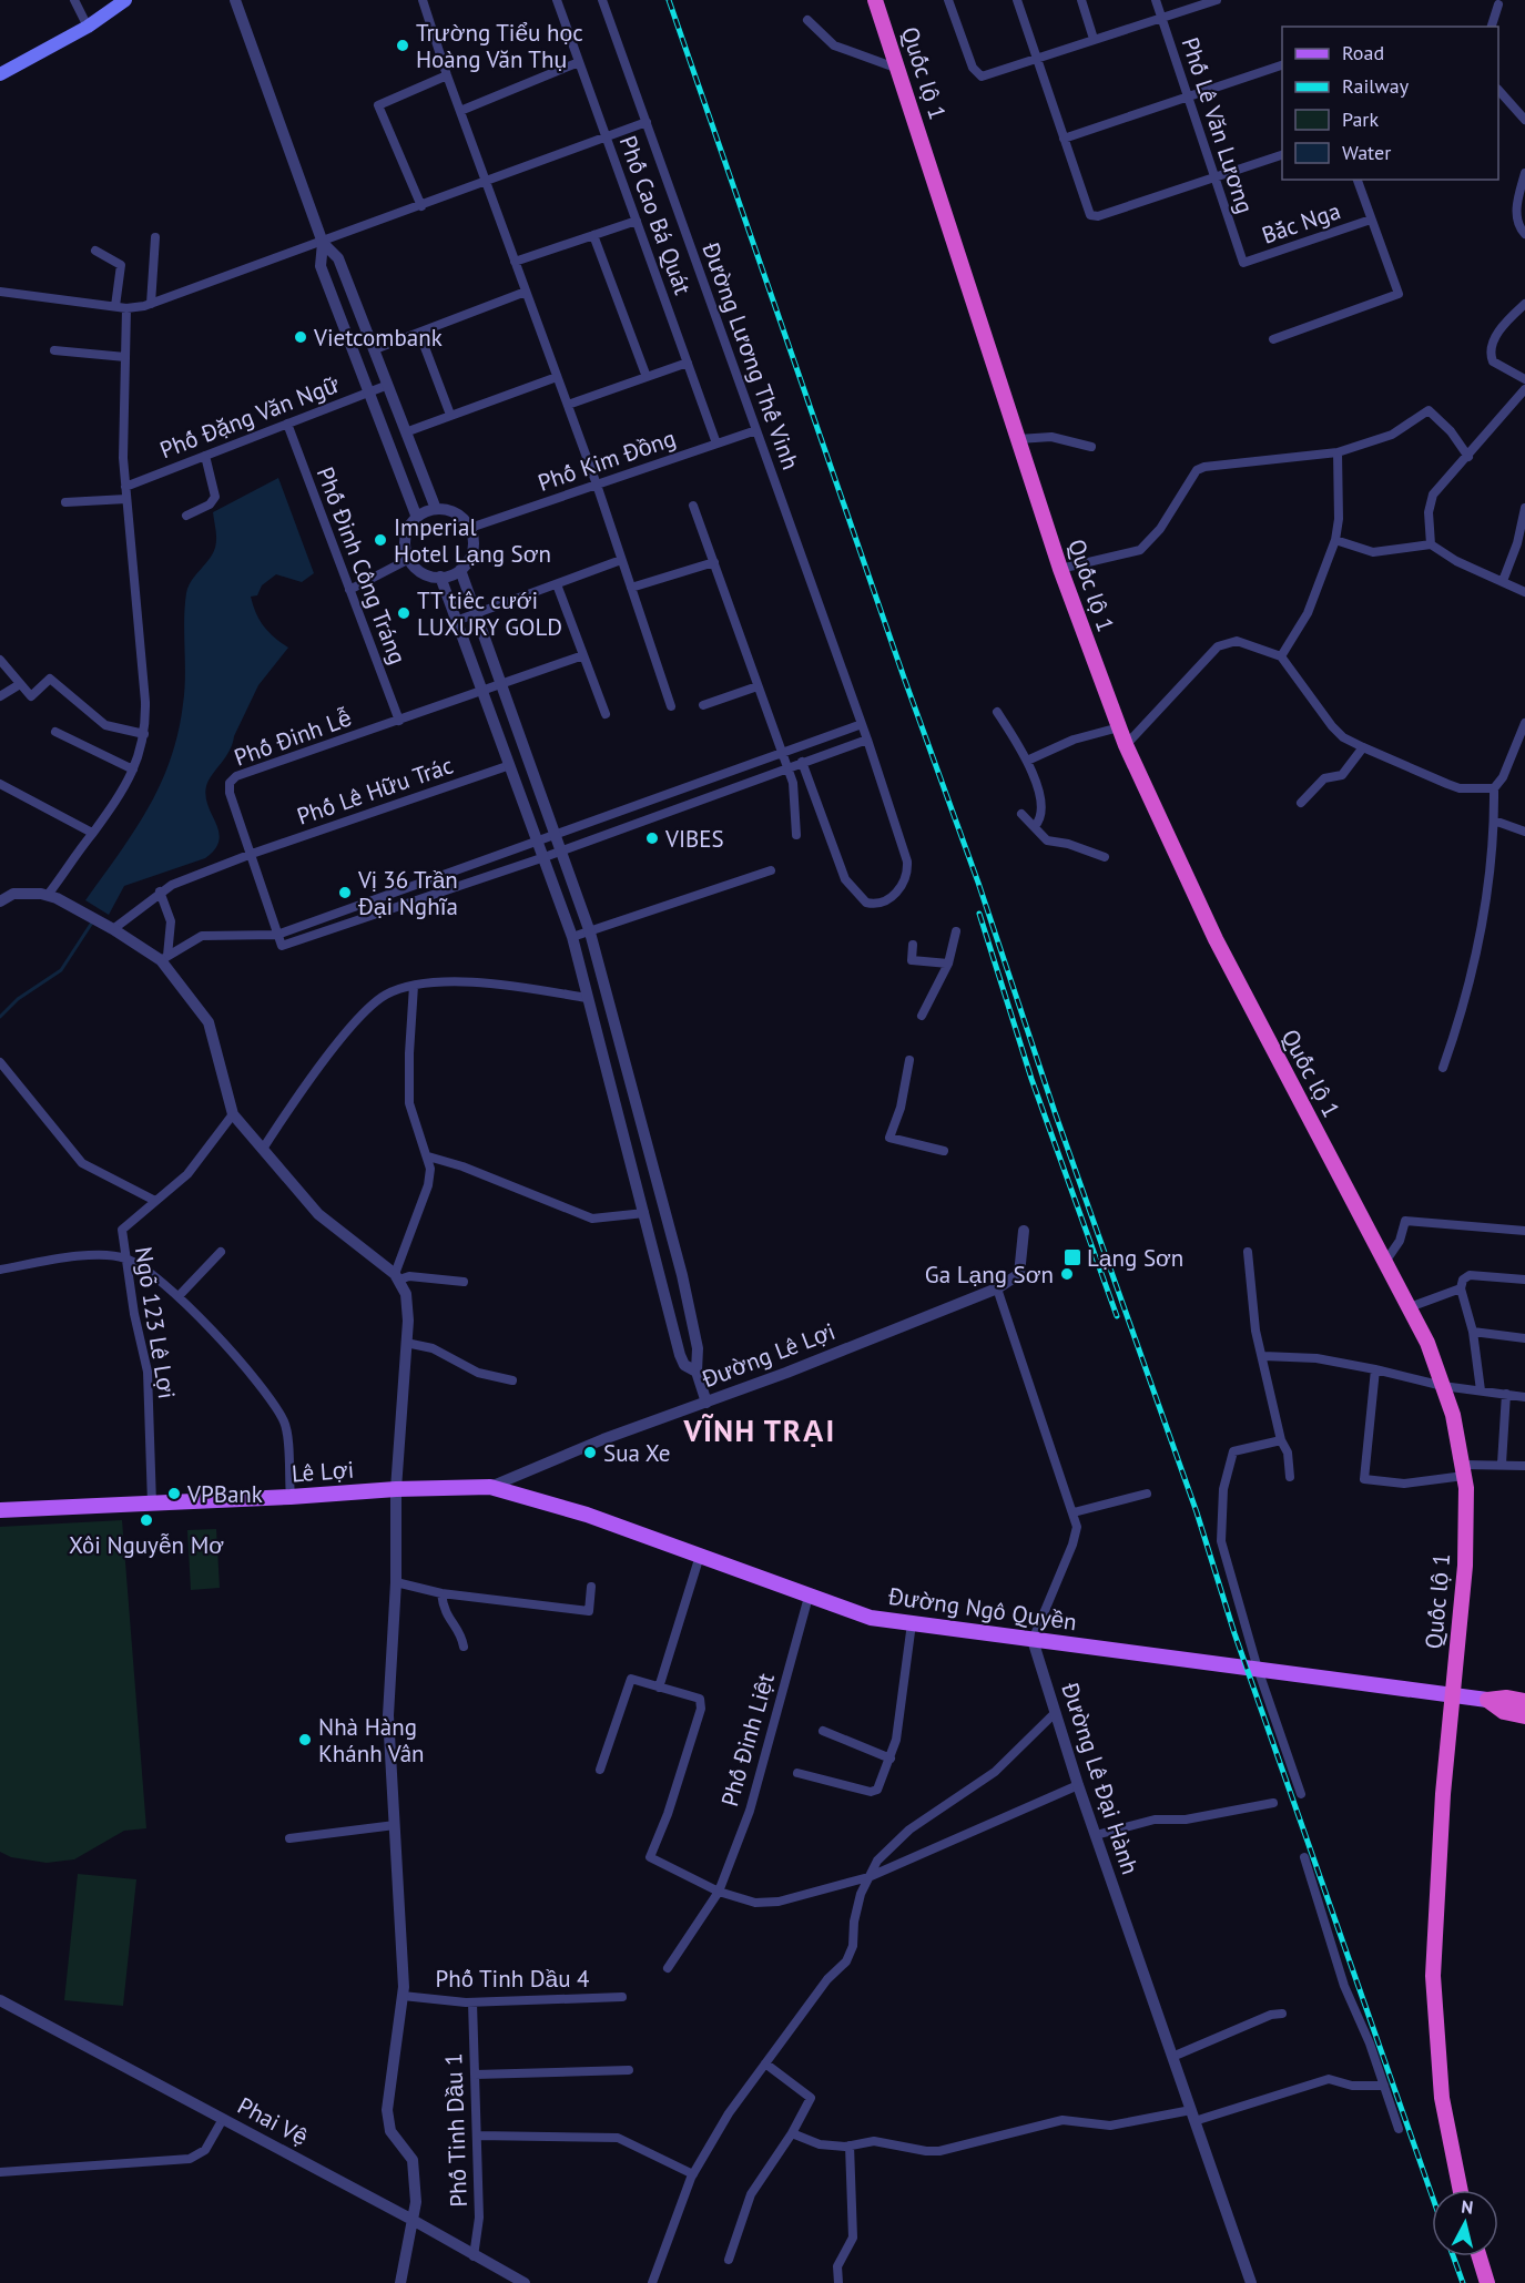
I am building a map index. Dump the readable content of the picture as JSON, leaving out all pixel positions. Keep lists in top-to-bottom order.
{
  "streets": {
    "highway": ["Quốc lộ 1", "Đường Ngô Quyền"],
    "main road": ["Lê Lợi"],
    "street": [
      "Phố Lê Văn Lương",
      "Phố Cao Bá Quát",
      "Bắc Nga",
      "Đường Lương Thế Vinh",
      "Phố Đặng Văn Ngữ",
      "Phố Kim Đồng",
      "Phố Đinh Công Tráng",
      "Phố Đinh Lễ",
      "Phố Lê Hữu Trác",
      "Ngõ 123 Lê Lợi",
      "Đường Lê Lợi",
      "Phố Đinh Liệt",
      "Đường Lê Đại Hành",
      "Phố Tinh Dầu 4",
      "Phai Vệ",
      "Phố Tinh Dầu 1"
    ]
  },
  "crossings": [
    ["Quốc lộ 1", "Đường Ngô Quyền"],
    ["Phố Lê Văn Lương", "Bắc Nga"],
    ["Phố Cao Bá Quát", "Phố Kim Đồng"],
    ["Đường Lương Thế Vinh", "Phố Kim Đồng"],
    ["Phố Đặng Văn Ngữ", "Phố Đinh Công Tráng"],
    ["Phố Đinh Công Tráng", "Phố Đinh Lễ"],
    ["Phố Đinh Lễ", "Phố Lê Hữu Trác"],
    ["Ngõ 123 Lê Lợi", "Lê Lợi"],
    ["Đường Lê Lợi", "Lê Lợi"],
    ["Đường Lê Lợi", "Đường Ngô Quyền"],
    ["Lê Lợi", "Đường Ngô Quyền"],
    ["Đường Ngô Quyền", "Phố Đinh Liệt"],
    ["Đường Ngô Quyền", "Đường Lê Đại Hành"],
    ["Phố Tinh Dầu 4", "Phố Tinh Dầu 1"],
    ["Phai Vệ", "Phố Tinh Dầu 1"]
  ],
  "districts": ["VĨNH TRẠI"],
  "places": {
    "other": [
      "Trường Tiểu học Hoàng Văn Thụ",
      "Vietcombank",
      "Imperial Hotel Lạng Sơn",
      "TT tiêc cưới LUXURY GOLD",
      "VIBES",
      "Vị 36 Trần Đại Nghĩa",
      "Ga Lạng Sơn",
      "Sua Xe",
      "VPBank",
      "Xôi Nguyễn Mơ",
      "Nhà Hàng Khánh Vân"
    ],
    "transit": ["Lạng Sơn"]
  },
  "legend": [
    "Road",
    "Railway",
    "Park",
    "Water"
  ],
  "north": "top"
}
